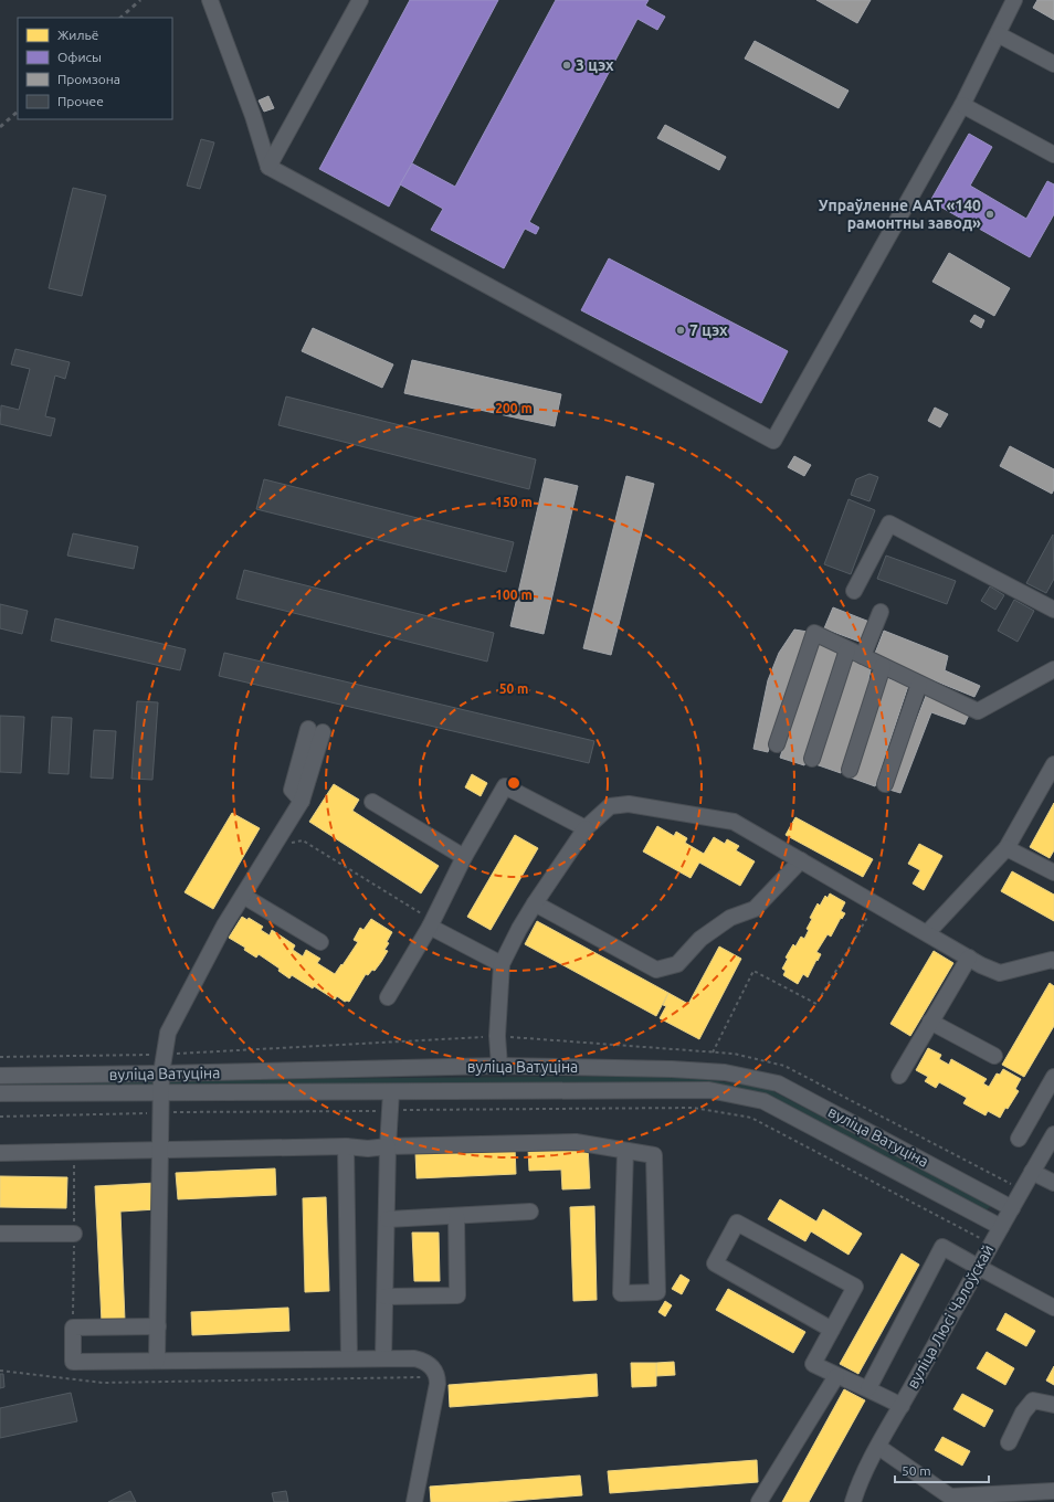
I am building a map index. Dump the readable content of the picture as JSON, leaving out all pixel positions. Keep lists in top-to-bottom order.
{
  "streets": {
    "street": ["вуліца Ватуціна", "вуліца Люсі Чалоўскай"]
  },
  "crossings": [
    ["вуліца Ватуціна", "вуліца Люсі Чалоўскай"]
  ],
  "places": ["3 цэх", "Упраўленне ААТ «140 рамонтны завод»", "7 цэх"],
  "legend": [
    "Жильё",
    "Офисы",
    "Промзона",
    "Прочее"
  ],
  "scale_bar": "50 m",
  "rings": [
    "200 m",
    "150 m",
    "100 m",
    "50 m"
  ]
}
